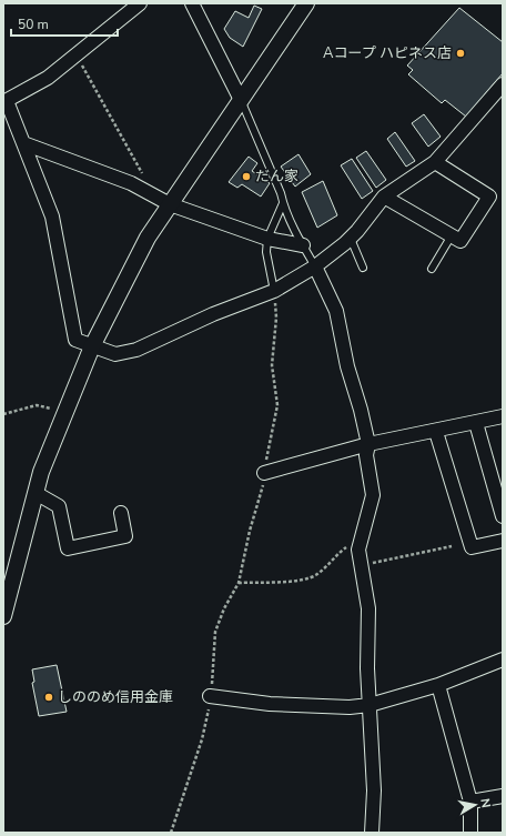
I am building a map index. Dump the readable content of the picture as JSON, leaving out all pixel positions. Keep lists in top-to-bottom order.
{
  "places": ["Aコープ ハピネス店", "だん家", "しののめ信用金庫"],
  "scale_bar": "50 m",
  "north": "right"
}
